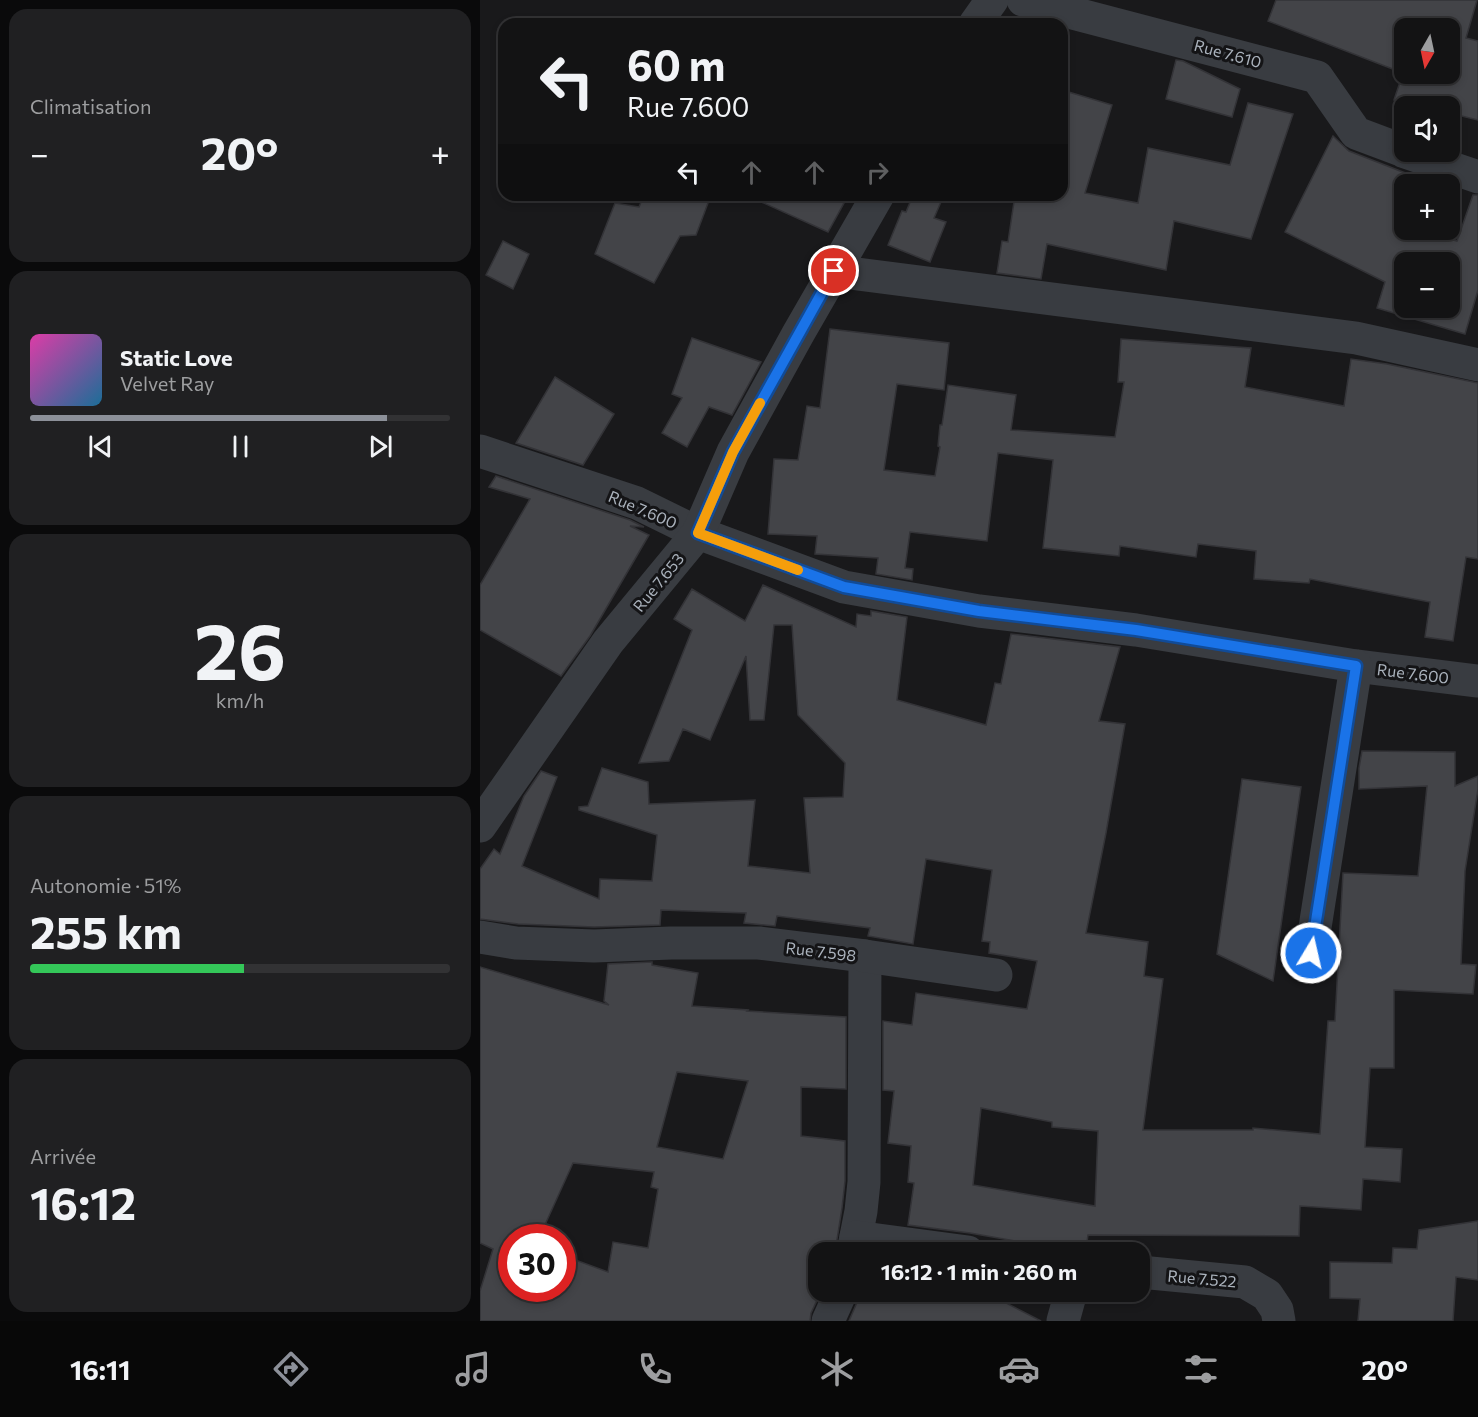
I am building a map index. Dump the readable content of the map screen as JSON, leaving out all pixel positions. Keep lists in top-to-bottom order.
{
  "streets": {
    "street": [
      "Rue 7.610",
      "Rue 7.600",
      "Rue 7.653",
      "Rue 7.598",
      "Rue 7.522"
    ]
  },
  "crossings": [
    ["Rue 7.600", "Rue 7.653"]
  ],
  "north": "bottom",
  "page": {
    "tile": [
      "Climatisation",
      ["26", "km/h"],
      ["Autonomie · 51%", "255 km"],
      ["Arrivée", "16:12"]
    ],
    "map_buttons": ["+", "−"],
    "turn": ["60 m", "Rue 7.600"],
    "heat": ["−", "20°", "+"],
    "song": ["Static Love", "Velvet Ray"],
    "limit": "30",
    "trip": "16:12 · 1 min · 260 m",
    "tabs": ["16:11", "20°"]
  }
}
